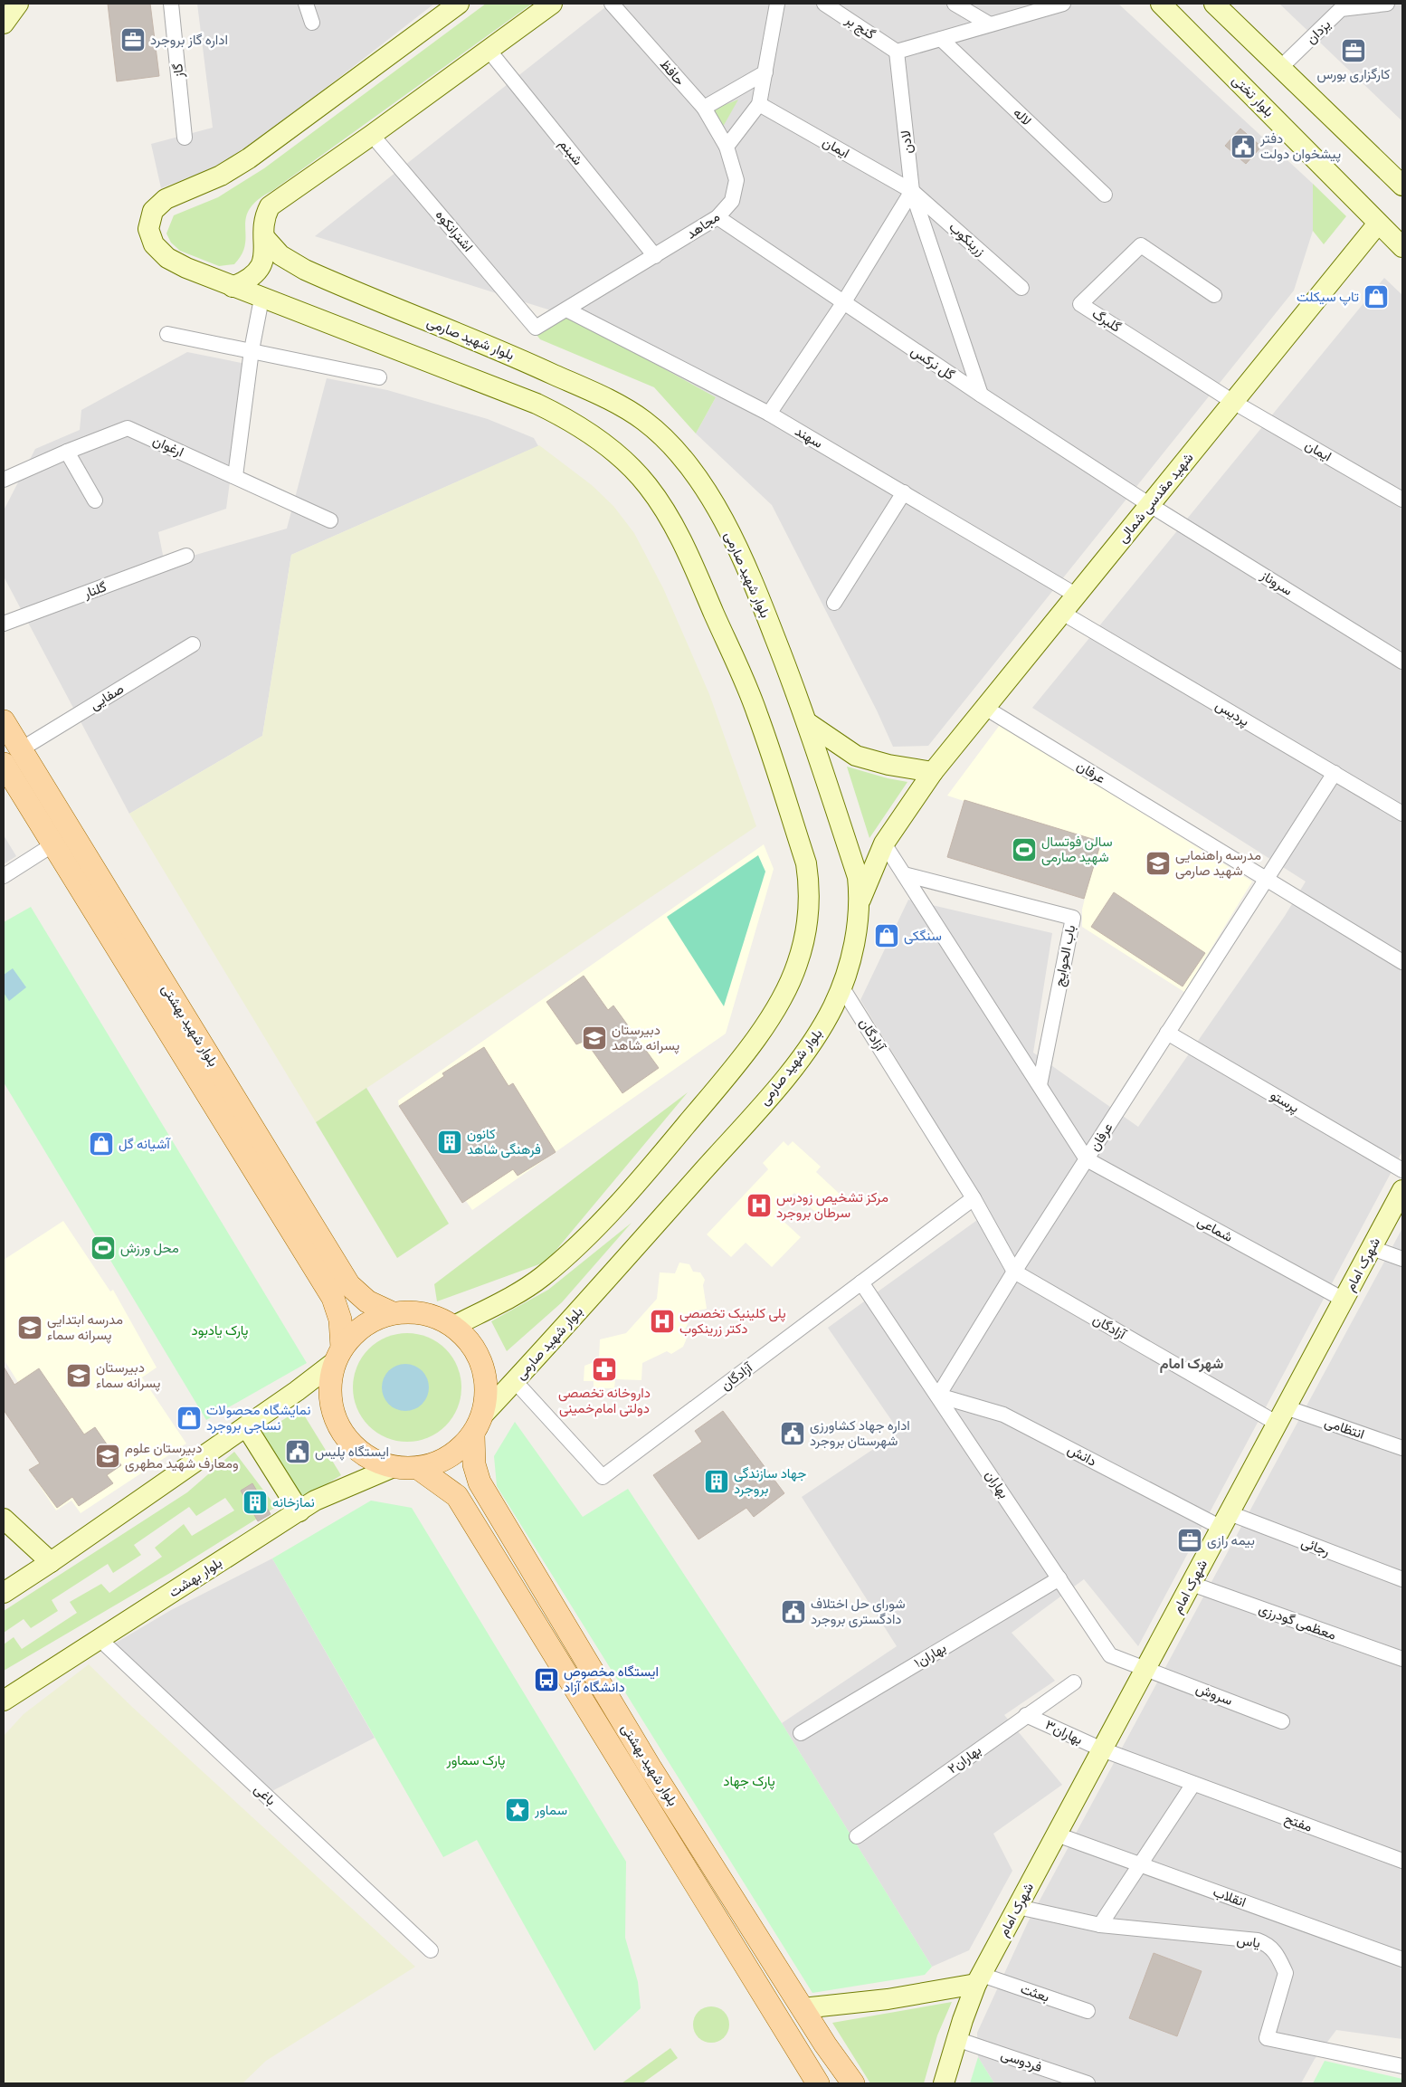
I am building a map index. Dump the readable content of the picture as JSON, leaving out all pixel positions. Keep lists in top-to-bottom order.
{
  "streets": {
    "main road": [
      "بلوار تختی",
      "بلوار شهید صارمی",
      "شهید مقدسی شمالی",
      "بلوار شهید بهشتی",
      "شهرک امام",
      "بلوار بهشت"
    ],
    "street": [
      "گنج بر",
      "یزدان",
      "گاز",
      "حافظ",
      "لاله",
      "لادن",
      "ایمان",
      "شبنم",
      "مجاهد",
      "اشترانکوه",
      "زرینکوب",
      "گلبرگ",
      "گل نرکس",
      "سهند",
      "ارغوان",
      "سروناز",
      "گلنار",
      "صفایی",
      "پردیس",
      "عرفان",
      "باب الحوایج",
      "آزادگان",
      "پرستو",
      "شماعی",
      "انتظامی",
      "دانش",
      "بهاران",
      "رجائی",
      "معظمی گودرزی",
      "بهاران۱",
      "سروش",
      "بهاران۳",
      "بهاران۲",
      "باغی",
      "مفتح",
      "انقلاب",
      "یاس",
      "بعثت",
      "فردوسی"
    ]
  },
  "crossings": [
    ["گنج بر", "لادن"],
    ["حافظ", "مجاهد"],
    ["بلوار تختی", "شهید مقدسی شمالی"],
    ["لادن", "ایمان"],
    ["لادن", "زرینکوب"],
    ["لادن", "گل نرکس"],
    ["ایمان", "زرینکوب"],
    ["ایمان", "گلبرگ"],
    ["ایمان", "شهید مقدسی شمالی"],
    ["شبنم", "مجاهد"],
    ["مجاهد", "اشترانکوه"],
    ["مجاهد", "گل نرکس"],
    ["مجاهد", "سهند"],
    ["گلبرگ", "شهید مقدسی شمالی"],
    ["بلوار شهید صارمی", "شهید مقدسی شمالی"],
    ["بلوار شهید صارمی", "بلوار شهید بهشتی"],
    ["بلوار شهید صارمی", "آزادگان"],
    ["بلوار شهید صارمی", "بلوار بهشت"],
    ["گل نرکس", "شهید مقدسی شمالی"],
    ["گل نرکس", "سروناز"],
    ["سهند", "شهید مقدسی شمالی"],
    ["شهید مقدسی شمالی", "سروناز"],
    ["شهید مقدسی شمالی", "پردیس"],
    ["شهید مقدسی شمالی", "عرفان"],
    ["صفایی", "بلوار شهید بهشتی"],
    ["پردیس", "عرفان"],
    ["عرفان", "آزادگان"],
    ["عرفان", "پرستو"],
    ["عرفان", "شماعی"],
    ["عرفان", "دانش"],
    ["عرفان", "بهاران"],
    ["بلوار شهید بهشتی", "بلوار بهشت"],
    ["آزادگان", "شهرک امام"],
    ["آزادگان", "انتظامی"],
    ["آزادگان", "بهاران"],
    ["شماعی", "شهرک امام"],
    ["شهرک امام", "انتظامی"],
    ["شهرک امام", "دانش"],
    ["شهرک امام", "بهاران"],
    ["شهرک امام", "رجائی"],
    ["شهرک امام", "معظمی گودرزی"],
    ["شهرک امام", "سروش"],
    ["شهرک امام", "بهاران۳"],
    ["شهرک امام", "مفتح"],
    ["شهرک امام", "انقلاب"],
    ["شهرک امام", "یاس"],
    ["شهرک امام", "بعثت"],
    ["شهرک امام", "فردوسی"],
    ["دانش", "بهاران"],
    ["دانش", "رجائی"],
    ["بهاران", "بهاران۱"],
    ["بهاران", "سروش"],
    ["بلوار بهشت", "باغی"],
    ["بهاران۳", "بهاران۲"],
    ["بهاران۳", "مفتح"]
  ],
  "districts": ["شهرک امام"],
  "parks": ["پارک یادبود", "پارک سماور", "پارک جهاد"],
  "places": {
    "office": ["اداره گاز بروجرد", "کارگزاری بورس", "بیمه رازی"],
    "public building": [
      "دفتر پیشخوان دولت",
      "اداره جهاد کشاورزی شهرستان بروجرد",
      "ایستگاه پلیس",
      "شورای حل اختلاف دادگستری بروجرد"
    ],
    "shop": [
      "تاپ سیکلت",
      "سنگکی",
      "آشیانه گل",
      "نمایشگاه محصولات نساجی بروجرد"
    ],
    "sports": ["سالن فوتسال شهید صارمی", "محل ورزش"],
    "school or university": [
      "مدرسه راهنمایی شهید صارمی",
      "دبیرستان پسرانه شاهد",
      "مدرسه ابتدایی پسرانه سماء",
      "دبیرستان پسرانه سماء",
      "دبیرستان علوم ومعارف شهید مطهری"
    ],
    "building": ["کانون فرهنگی شاهد", "جهاد سازندگی بروجرد", "نمازخانه"],
    "hospital": ["مرکز تشخیص زودرس سرطان بروجرد", "پلی کلینیک تخصصی دکتر زرینکوب"],
    "pharmacy": ["داروخانه تخصصی دولتی امام‌خمینی"],
    "bus stop": ["ایستگاه مخصوص دانشگاه آزاد"],
    "place": ["سماور"]
  }
}
